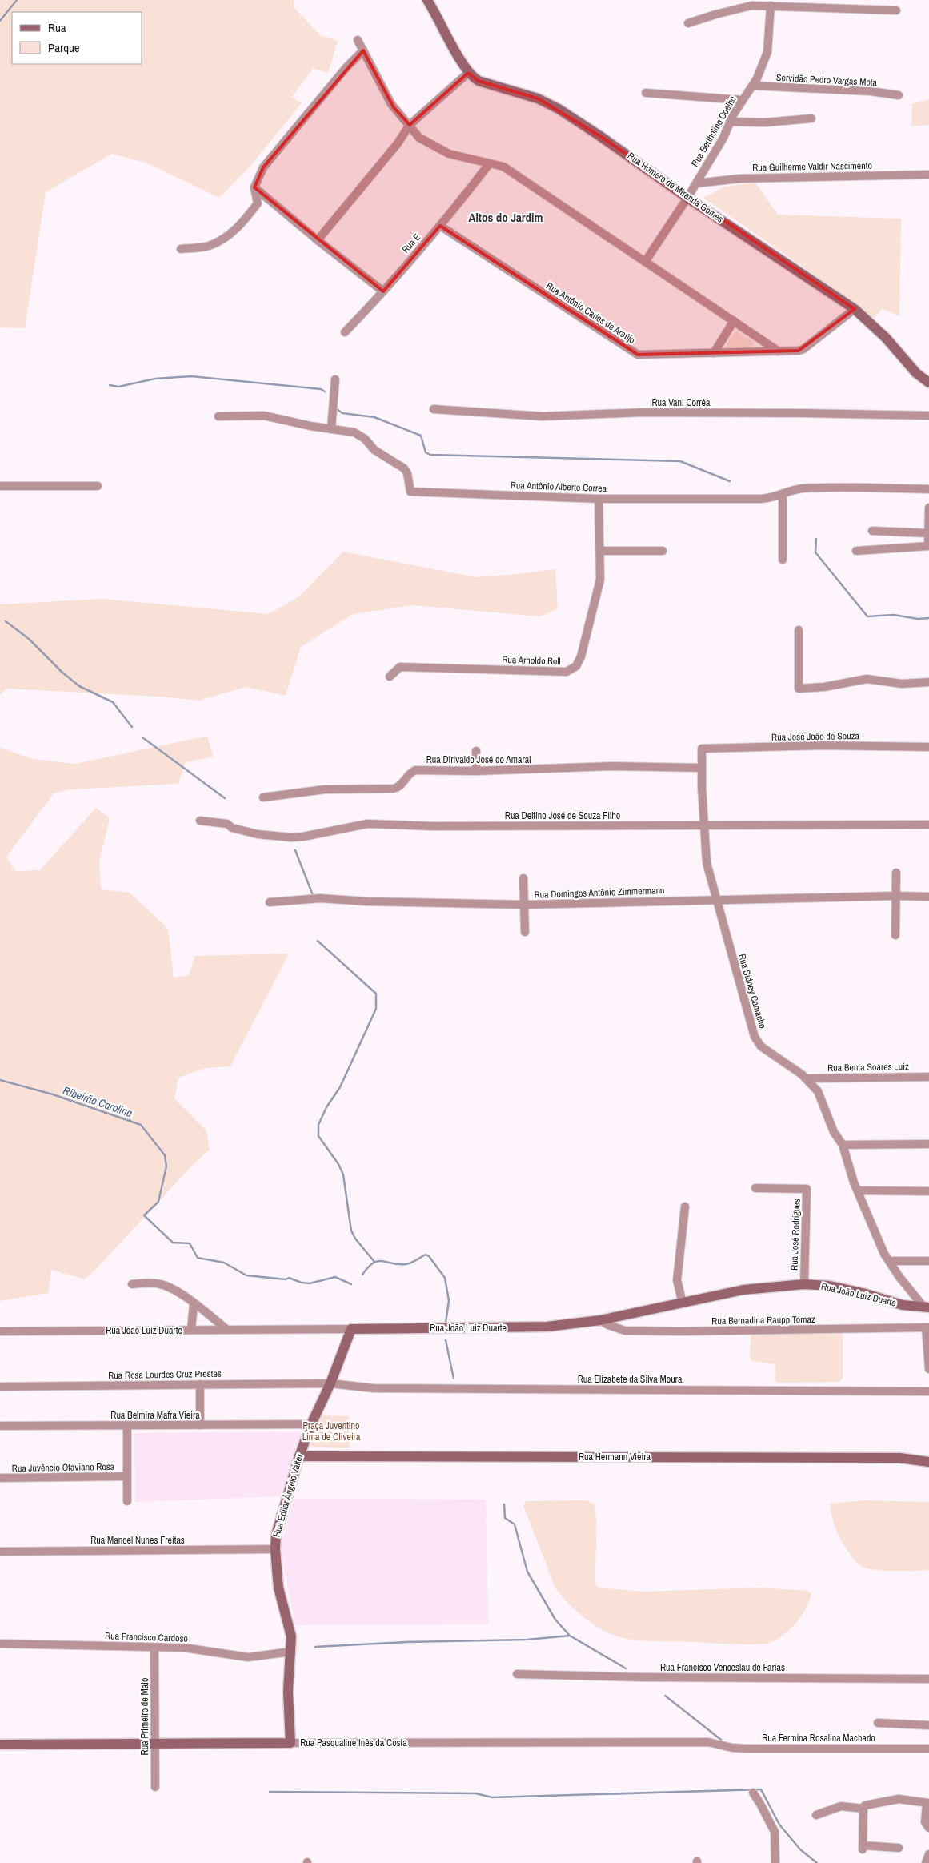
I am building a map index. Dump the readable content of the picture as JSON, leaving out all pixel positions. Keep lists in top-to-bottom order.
{
  "streets": {
    "main road": [
      "Rua Homero de Miranda Gomes",
      "Rua João Luiz Duarte",
      "Rua Hermann Vieira",
      "Rua Edilar Ângelo Valter",
      "Rua Pasqualine Inês da Costa"
    ],
    "street": [
      "Servidão Pedro Vargas Mota",
      "Rua Bertholino Coelho",
      "Rua Guilherme Valdir Nascimento",
      "Rua E",
      "Rua Antônio Carlos de Araújo",
      "Rua Vani Corrêa",
      "Rua Antônio Alberto Correa",
      "Rua Arnoldo Boll",
      "Rua José João de Souza",
      "Rua Dirivaldo José do Amaral",
      "Rua Delfino José de Souza Filho",
      "Rua Domingos Antônio Zimmermann",
      "Rua Sidney Camacho",
      "Rua Benta Soares Luiz",
      "Rua José Rodrigues",
      "Rua Bernadina Raupp Tomaz",
      "Rua Rosa Lourdes Cruz Prestes",
      "Rua Elizabete da Silva Moura",
      "Rua Belmira Mafra Vieira",
      "Rua Juvêncio Otaviano Rosa",
      "Rua Manoel Nunes Freitas",
      "Rua Francisco Cardoso",
      "Rua Francisco Venceslau de Farias",
      "Rua Primeiro de Maio",
      "Rua Fermina Rosalina Machado"
    ]
  },
  "crossings": [
    ["Servidão Pedro Vargas Mota", "Rua Bertholino Coelho"],
    ["Rua Bertholino Coelho", "Rua Guilherme Valdir Nascimento"],
    ["Rua Bertholino Coelho", "Rua Homero de Miranda Gomes"],
    ["Rua Homero de Miranda Gomes", "Rua Antônio Carlos de Araújo"],
    ["Rua E", "Rua Antônio Carlos de Araújo"],
    ["Rua Antônio Alberto Correa", "Rua Arnoldo Boll"],
    ["Rua José João de Souza", "Rua Sidney Camacho"],
    ["Rua Dirivaldo José do Amaral", "Rua Sidney Camacho"],
    ["Rua Delfino José de Souza Filho", "Rua Sidney Camacho"],
    ["Rua Domingos Antônio Zimmermann", "Rua Sidney Camacho"],
    ["Rua Sidney Camacho", "Rua Benta Soares Luiz"],
    ["Rua Sidney Camacho", "Rua João Luiz Duarte"],
    ["Rua José Rodrigues", "Rua João Luiz Duarte"],
    ["Rua João Luiz Duarte", "Rua Bernadina Raupp Tomaz"],
    ["Rua João Luiz Duarte", "Rua Edilar Ângelo Valter"],
    ["Rua Rosa Lourdes Cruz Prestes", "Rua Elizabete da Silva Moura"],
    ["Rua Rosa Lourdes Cruz Prestes", "Rua Edilar Ângelo Valter"],
    ["Rua Elizabete da Silva Moura", "Rua Edilar Ângelo Valter"],
    ["Rua Belmira Mafra Vieira", "Rua Edilar Ângelo Valter"],
    ["Rua Hermann Vieira", "Rua Edilar Ângelo Valter"],
    ["Rua Edilar Ângelo Valter", "Rua Manoel Nunes Freitas"],
    ["Rua Edilar Ângelo Valter", "Rua Francisco Cardoso"],
    ["Rua Edilar Ângelo Valter", "Rua Pasqualine Inês da Costa"],
    ["Rua Francisco Cardoso", "Rua Primeiro de Maio"],
    ["Rua Primeiro de Maio", "Rua Pasqualine Inês da Costa"],
    ["Rua Fermina Rosalina Machado", "Rua Pasqualine Inês da Costa"]
  ],
  "districts": ["Altos do Jardim"],
  "water": ["Ribeirão Carolina"],
  "parks": ["Praça Juventino Lima de Oliveira"],
  "legend": ["Rua", "Parque"]
}
